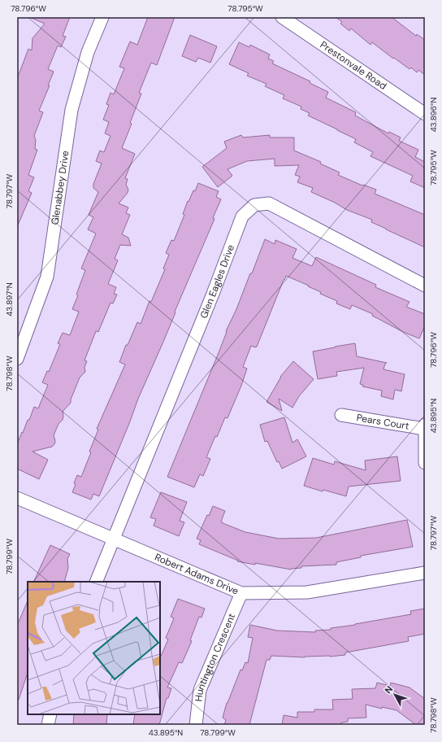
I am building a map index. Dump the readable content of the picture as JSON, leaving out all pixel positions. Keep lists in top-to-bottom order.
{
  "streets": {
    "street": [
      "Prestonvale Road",
      "Glenabbey Drive",
      "Glen Eagles Drive",
      "Pears Court",
      "Robert Adams Drive",
      "Huntington Crescent"
    ]
  },
  "crossings": [
    ["Glen Eagles Drive", "Robert Adams Drive"],
    ["Robert Adams Drive", "Huntington Crescent"]
  ],
  "north": "top left",
  "coordinates": [
    "78.796°W",
    "78.795°W",
    "43.896°N",
    "78.797°W",
    "43.897°N",
    "78.798°W",
    "43.895°N",
    "78.799°W"
  ]
}
